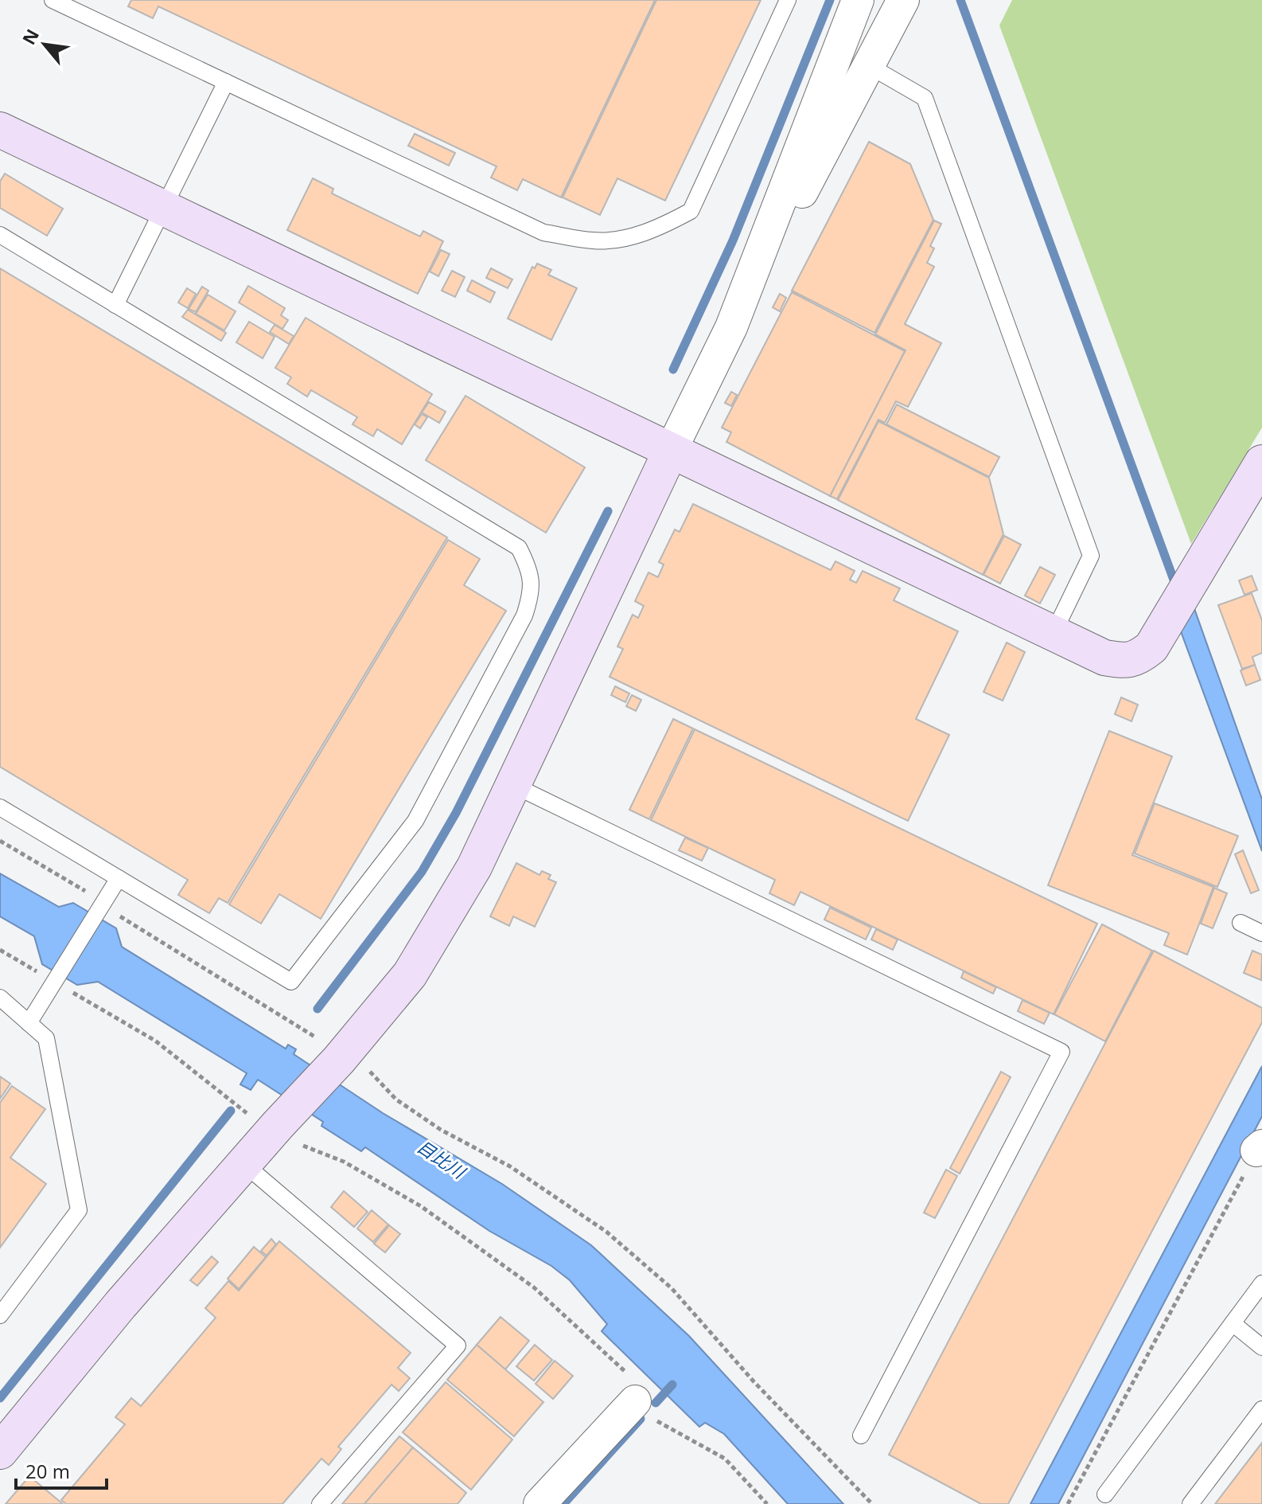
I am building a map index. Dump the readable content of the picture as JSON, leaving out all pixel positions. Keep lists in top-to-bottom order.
{
  "water": ["目比川"],
  "scale_bar": "20 m",
  "north": "top left"
}
